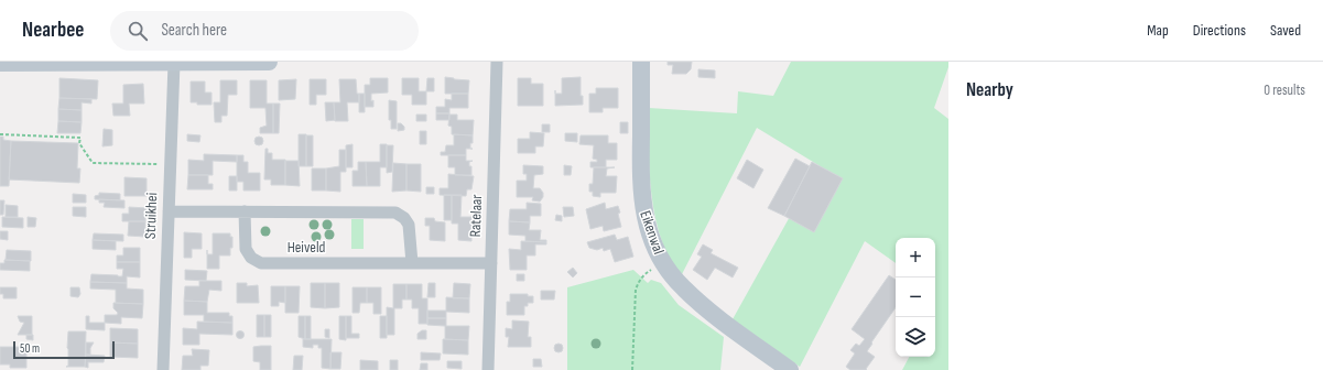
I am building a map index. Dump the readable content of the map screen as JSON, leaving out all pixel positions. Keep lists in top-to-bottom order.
{
  "streets": {
    "street": [
      "Struikhei",
      "Ratelaar",
      "Eikenwal",
      "Heiveld"
    ]
  },
  "crossings": [
    ["Ratelaar", "Heiveld"]
  ],
  "scale_bar": "50 m",
  "page": {
    "header": "Nearbee",
    "search": "Search here",
    "nav": ["Map", "Directions", "Saved"],
    "heading": ["Nearby", "0 results"],
    "map_buttons": ["+", "−"],
    "scale": "50 m"
  }
}
